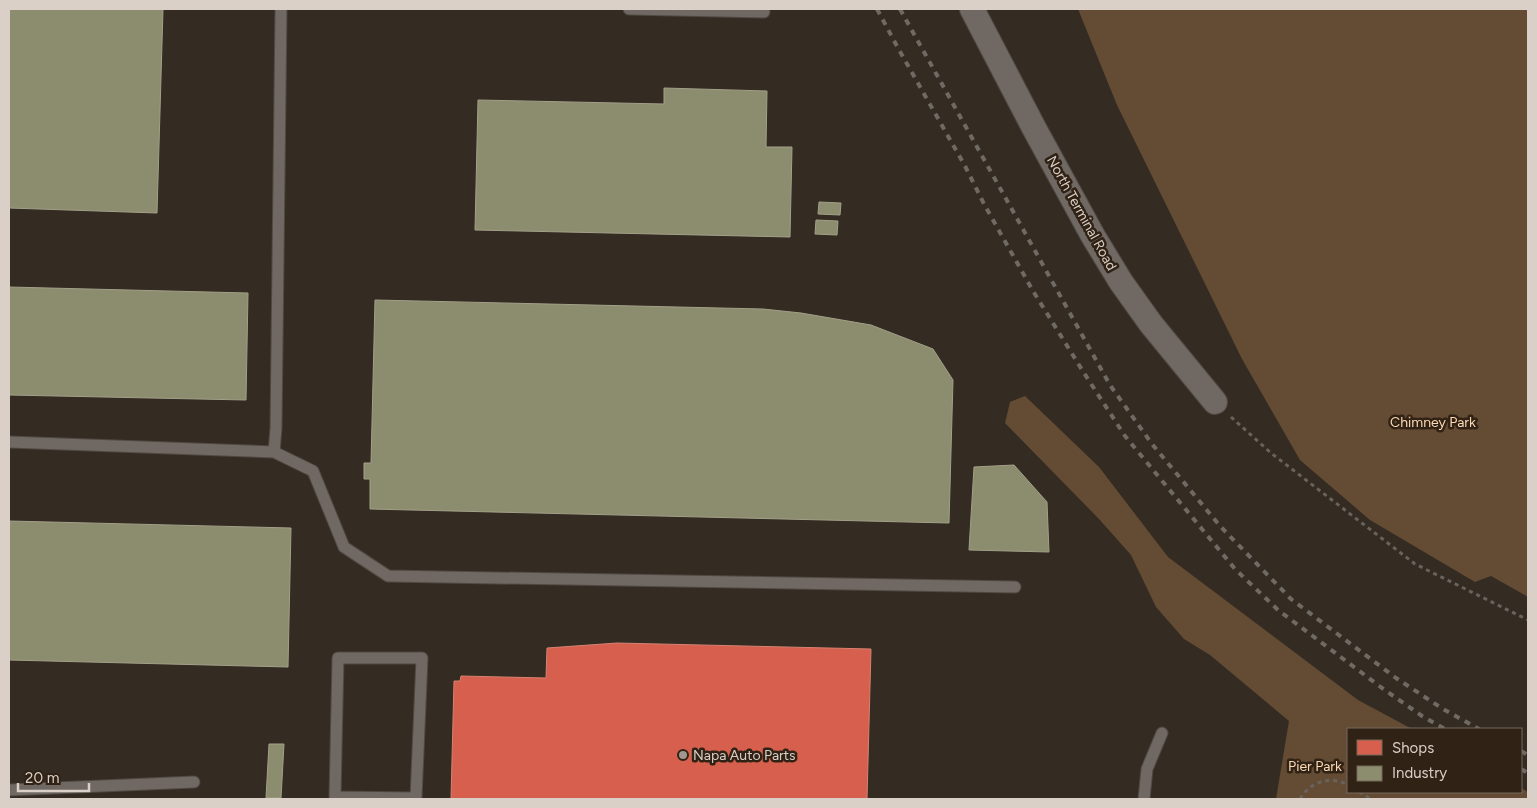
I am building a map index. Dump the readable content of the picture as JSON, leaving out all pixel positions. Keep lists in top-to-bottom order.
{
  "streets": {
    "street": ["North Terminal Road"]
  },
  "parks": ["Chimney Park", "Pier Park"],
  "places": ["Napa Auto Parts"],
  "legend": ["Shops", "Industry"],
  "scale_bar": "20 m"
}
